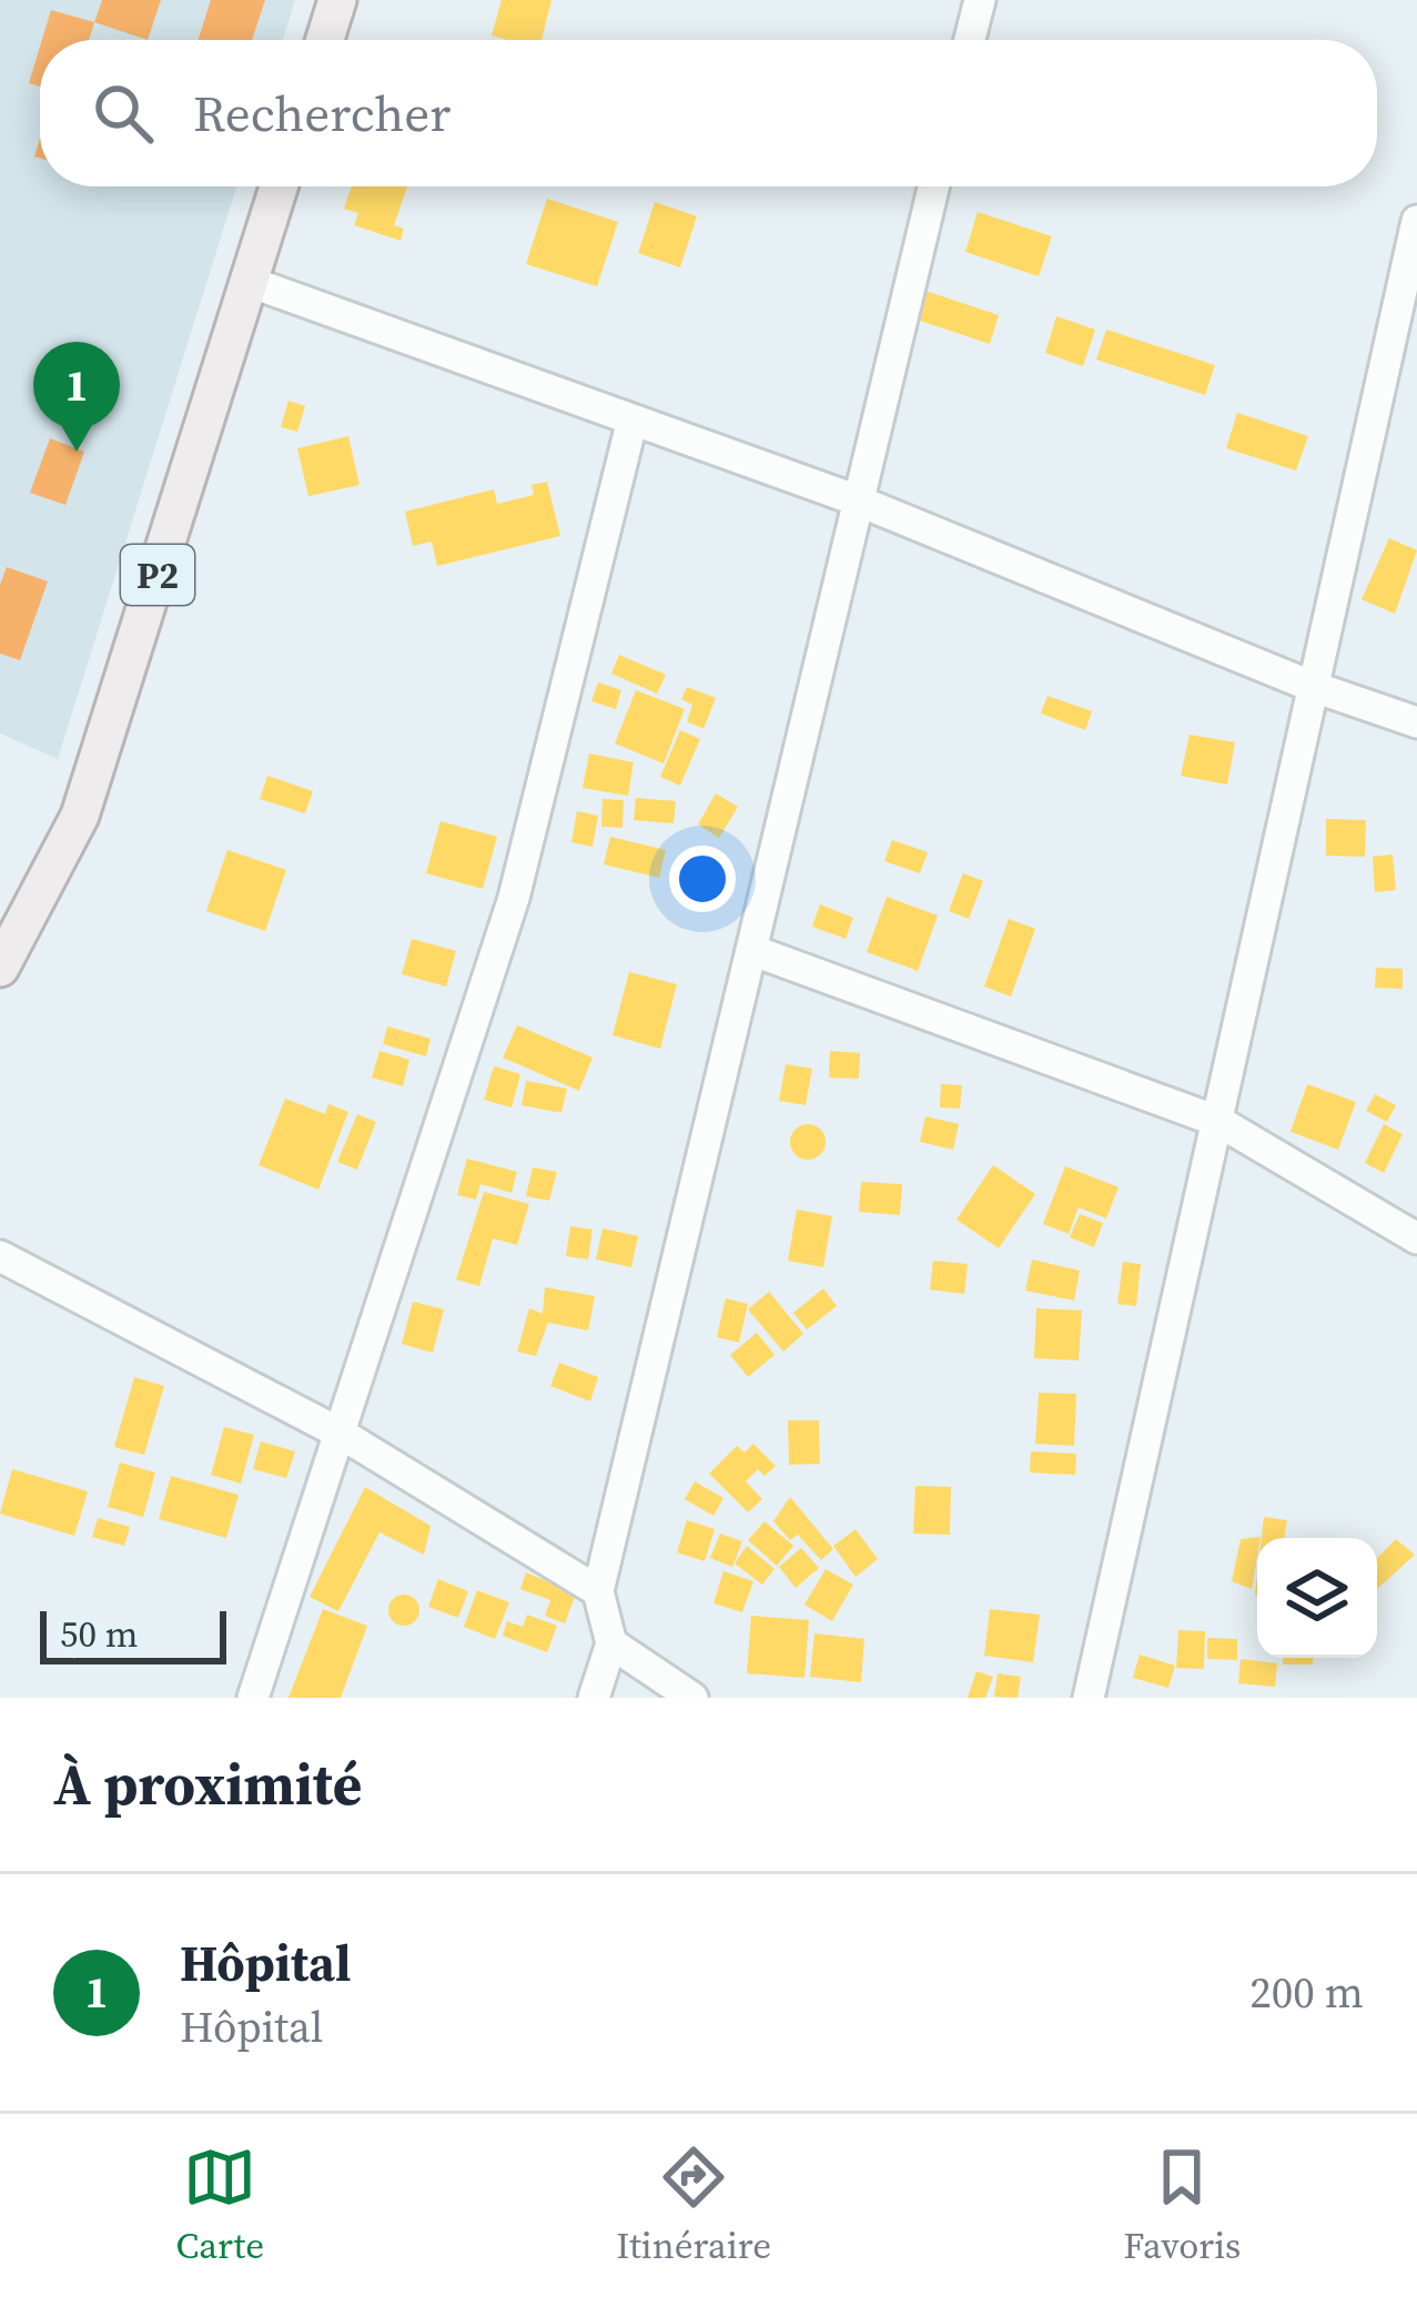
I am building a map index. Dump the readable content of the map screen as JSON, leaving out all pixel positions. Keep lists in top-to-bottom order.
{
  "streets": {
    "main road": ["P2"]
  },
  "scale_bar": "50 m",
  "page": {
    "search": "Rechercher",
    "pins": "1",
    "scale": "50 m",
    "heading": "À proximité",
    "list": [
      {
        "mark": "1",
        "name": "Hôpital",
        "note": "Hôpital",
        "value": "200 m"
      }
    ],
    "nav": ["Carte", "Itinéraire", "Favoris"]
  }
}
